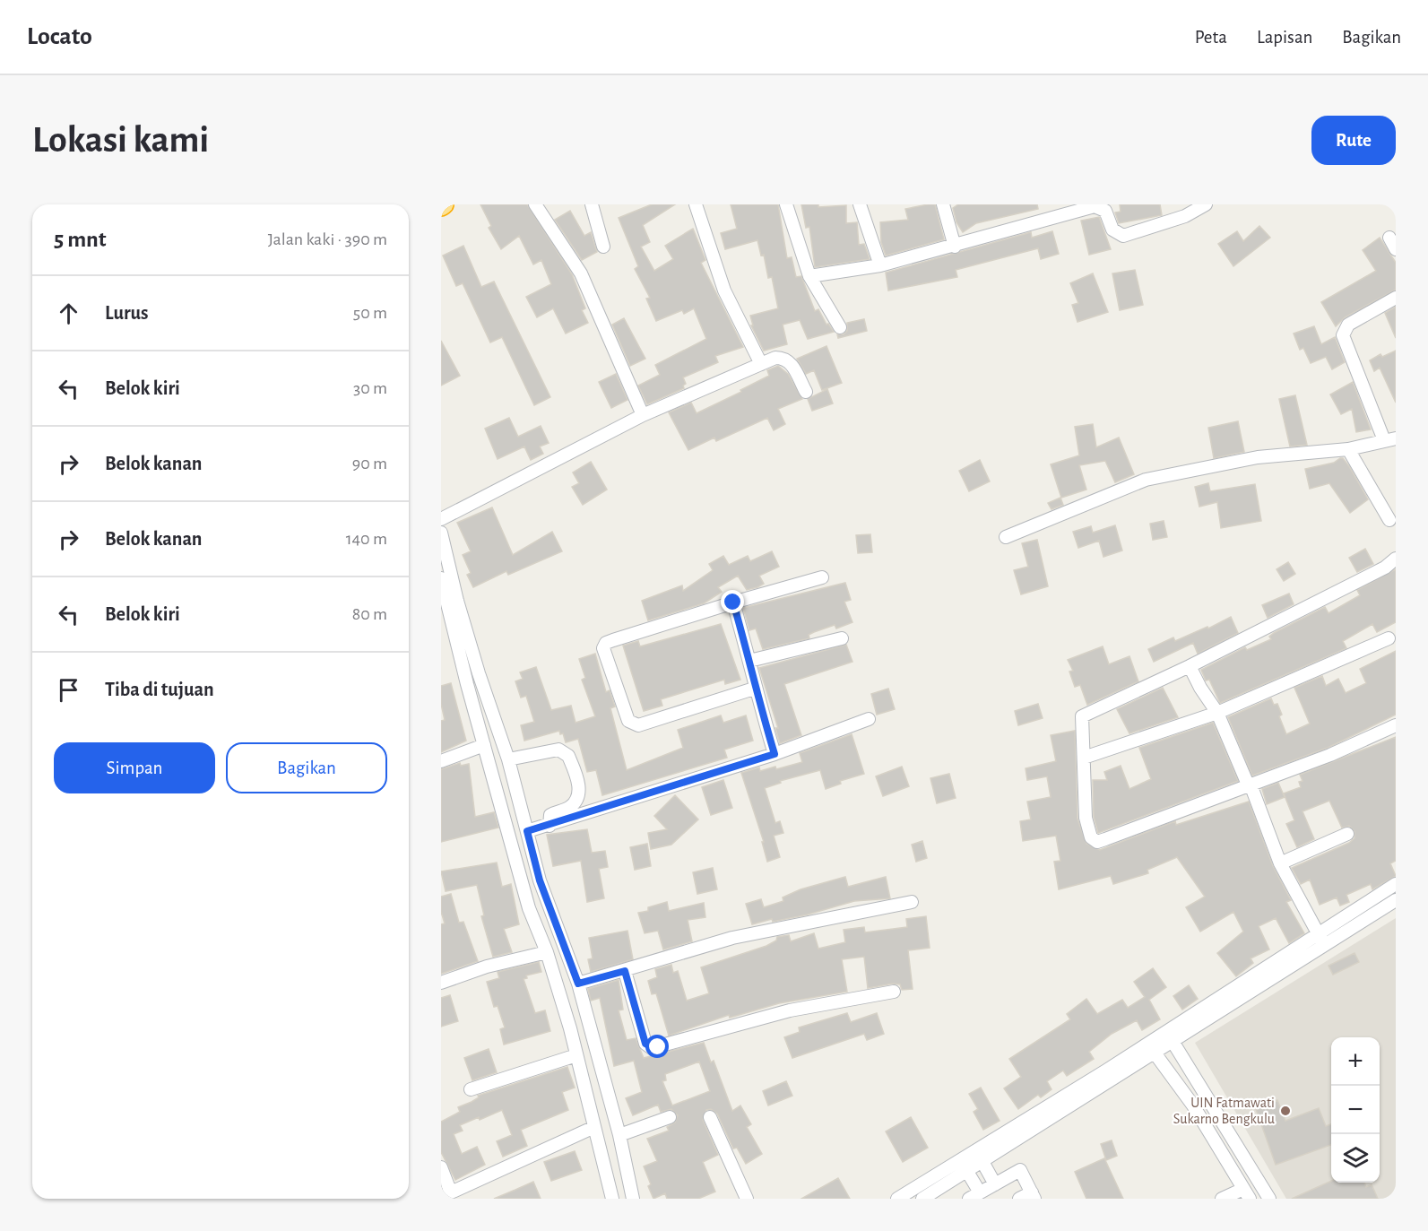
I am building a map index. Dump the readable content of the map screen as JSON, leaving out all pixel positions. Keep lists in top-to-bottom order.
{
  "places": ["UIN Fatmawati Sukarno Bengkulu"],
  "page": {
    "header": "Locato",
    "nav": ["Peta", "Lapisan", "Bagikan"],
    "buttons": [
      "Rute",
      ["Simpan", "Bagikan"]
    ],
    "title": "Lokasi kami",
    "heading": ["5 mnt", "Jalan kaki · 390 m"],
    "list": [
      ["Lurus", "50 m"],
      ["Belok kiri", "30 m"],
      ["Belok kanan", "90 m"],
      ["Belok kanan", "140 m"],
      ["Belok kiri", "80 m"],
      "Tiba di tujuan"
    ],
    "map_buttons": ["+", "−"]
  }
}
